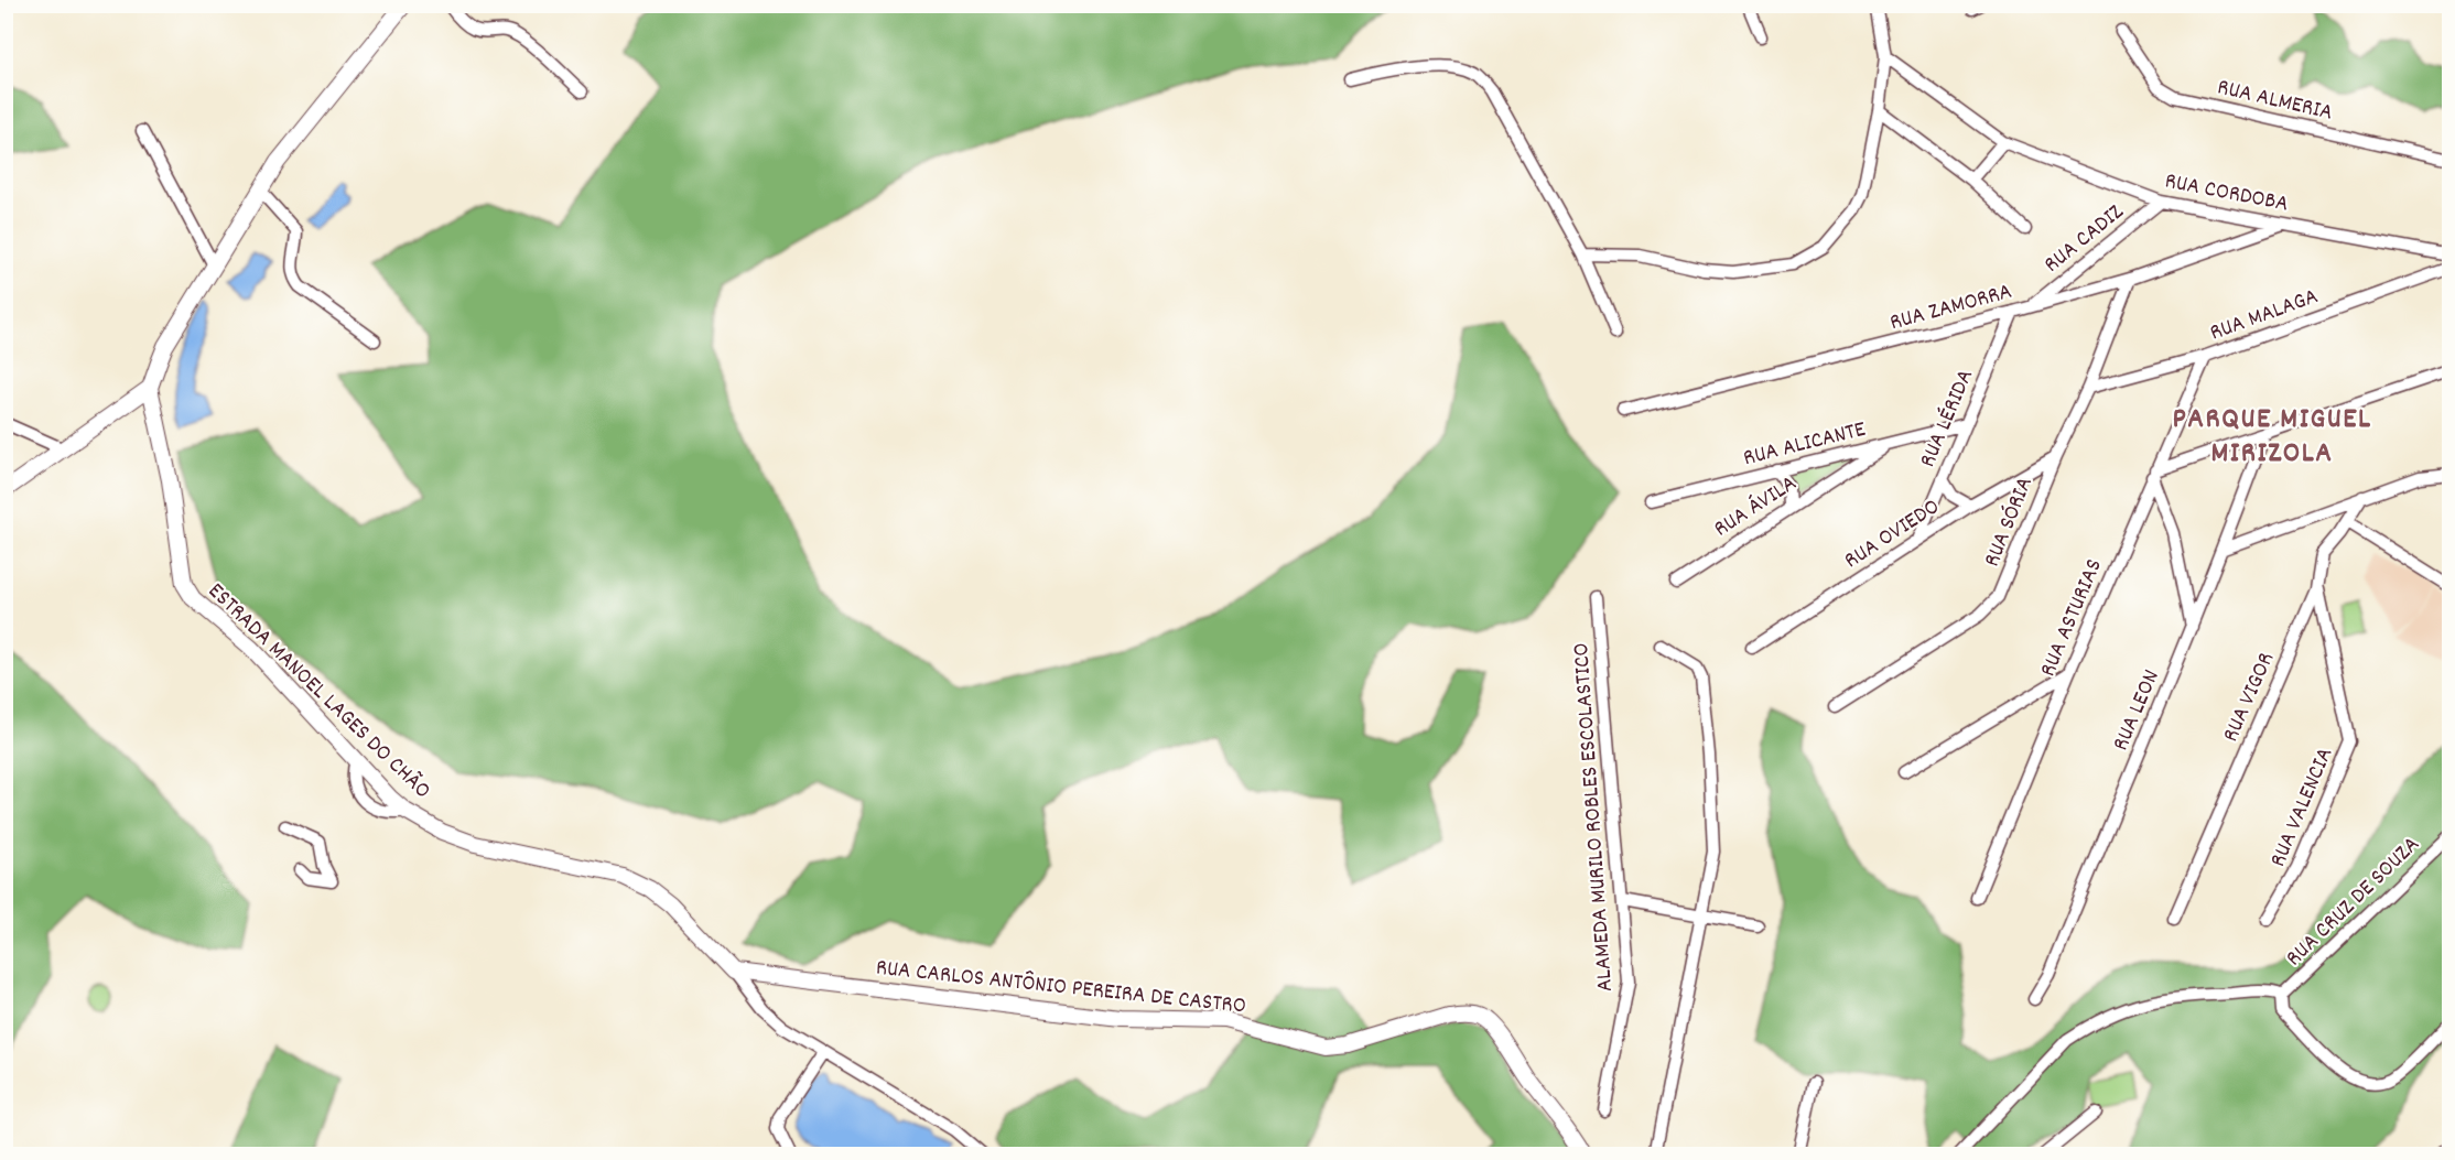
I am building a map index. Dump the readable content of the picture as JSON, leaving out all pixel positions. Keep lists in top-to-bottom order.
{
  "streets": {
    "street": [
      "RUA ALMERIA",
      "RUA CORDOBA",
      "RUA CADIZ",
      "RUA ZAMORRA",
      "RUA MALAGA",
      "RUA LÉRIDA",
      "RUA ALICANTE",
      "RUA ÁVILA",
      "RUA SÓRIA",
      "RUA OVIEDO",
      "RUA ASTURIAS",
      "ESTRADA MANOEL LAGES DO CHÃO",
      "RUA VIGOR",
      "RUA LEON",
      "RUA VALENCIA",
      "ALAMEDA MURILO ROBLES ESCOLASTICO",
      "RUA CRUZ DE SOUZA",
      "RUA CARLOS ANTÔNIO PEREIRA DE CASTRO"
    ]
  },
  "crossings": [
    ["RUA CORDOBA", "RUA CADIZ"],
    ["RUA CORDOBA", "RUA ZAMORRA"],
    ["RUA CADIZ", "RUA ZAMORRA"],
    ["RUA ZAMORRA", "RUA LÉRIDA"],
    ["RUA ZAMORRA", "RUA SÓRIA"],
    ["RUA MALAGA", "RUA SÓRIA"],
    ["RUA MALAGA", "RUA ASTURIAS"],
    ["RUA LÉRIDA", "RUA ALICANTE"],
    ["RUA LÉRIDA", "RUA OVIEDO"],
    ["RUA ALICANTE", "RUA ÁVILA"],
    ["RUA SÓRIA", "RUA OVIEDO"],
    ["ESTRADA MANOEL LAGES DO CHÃO", "RUA CARLOS ANTÔNIO PEREIRA DE CASTRO"],
    ["RUA VIGOR", "RUA VALENCIA"]
  ],
  "districts": ["PARQUE MIGUEL MIRIZOLA"]
}
